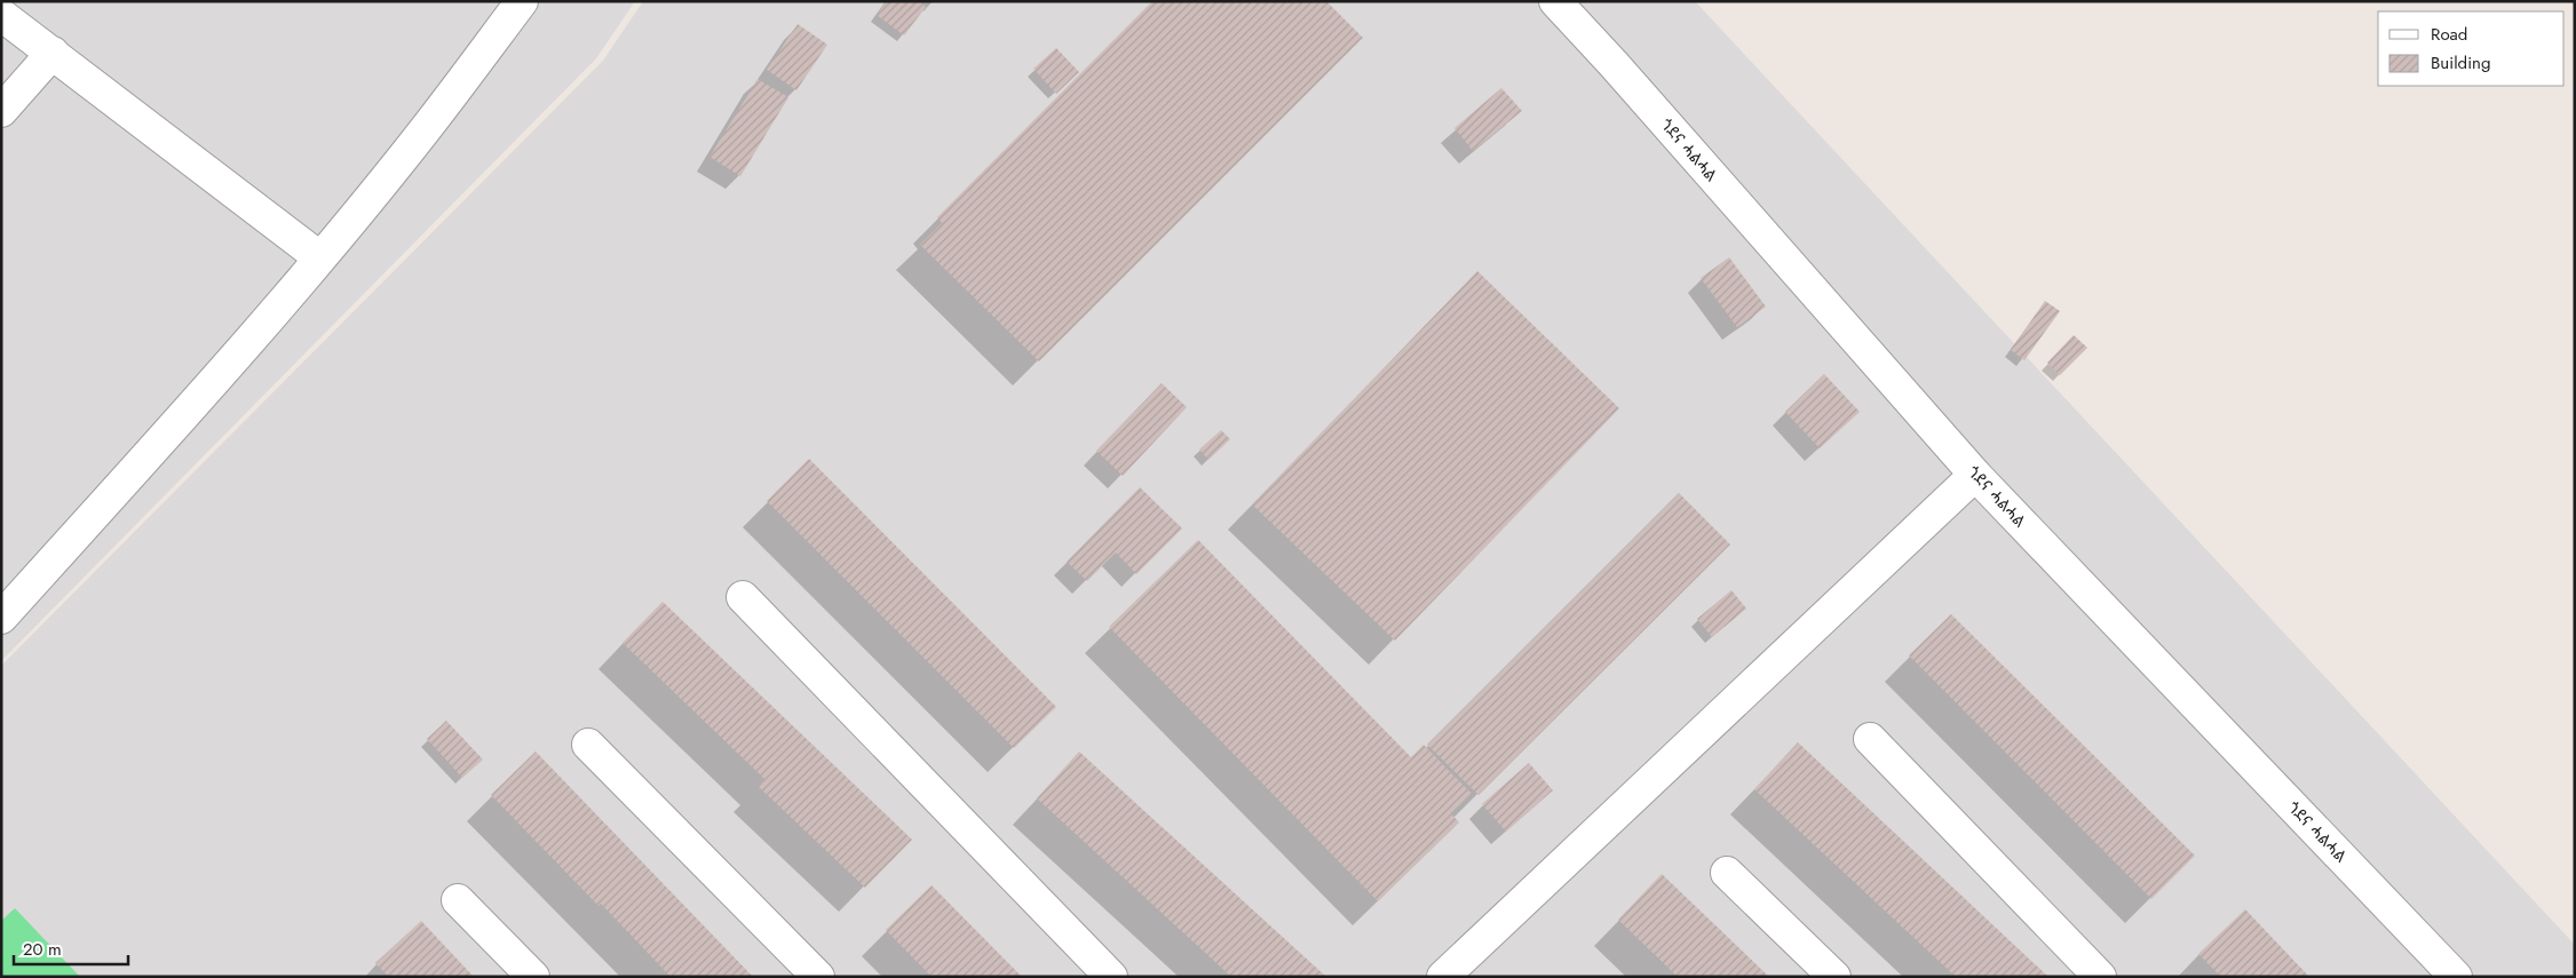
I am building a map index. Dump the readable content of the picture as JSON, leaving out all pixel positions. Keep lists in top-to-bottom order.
{
  "streets": {
    "street": ["ጎደና ሓልሓል"]
  },
  "legend": ["Road", "Building"],
  "scale_bar": "20 m"
}
